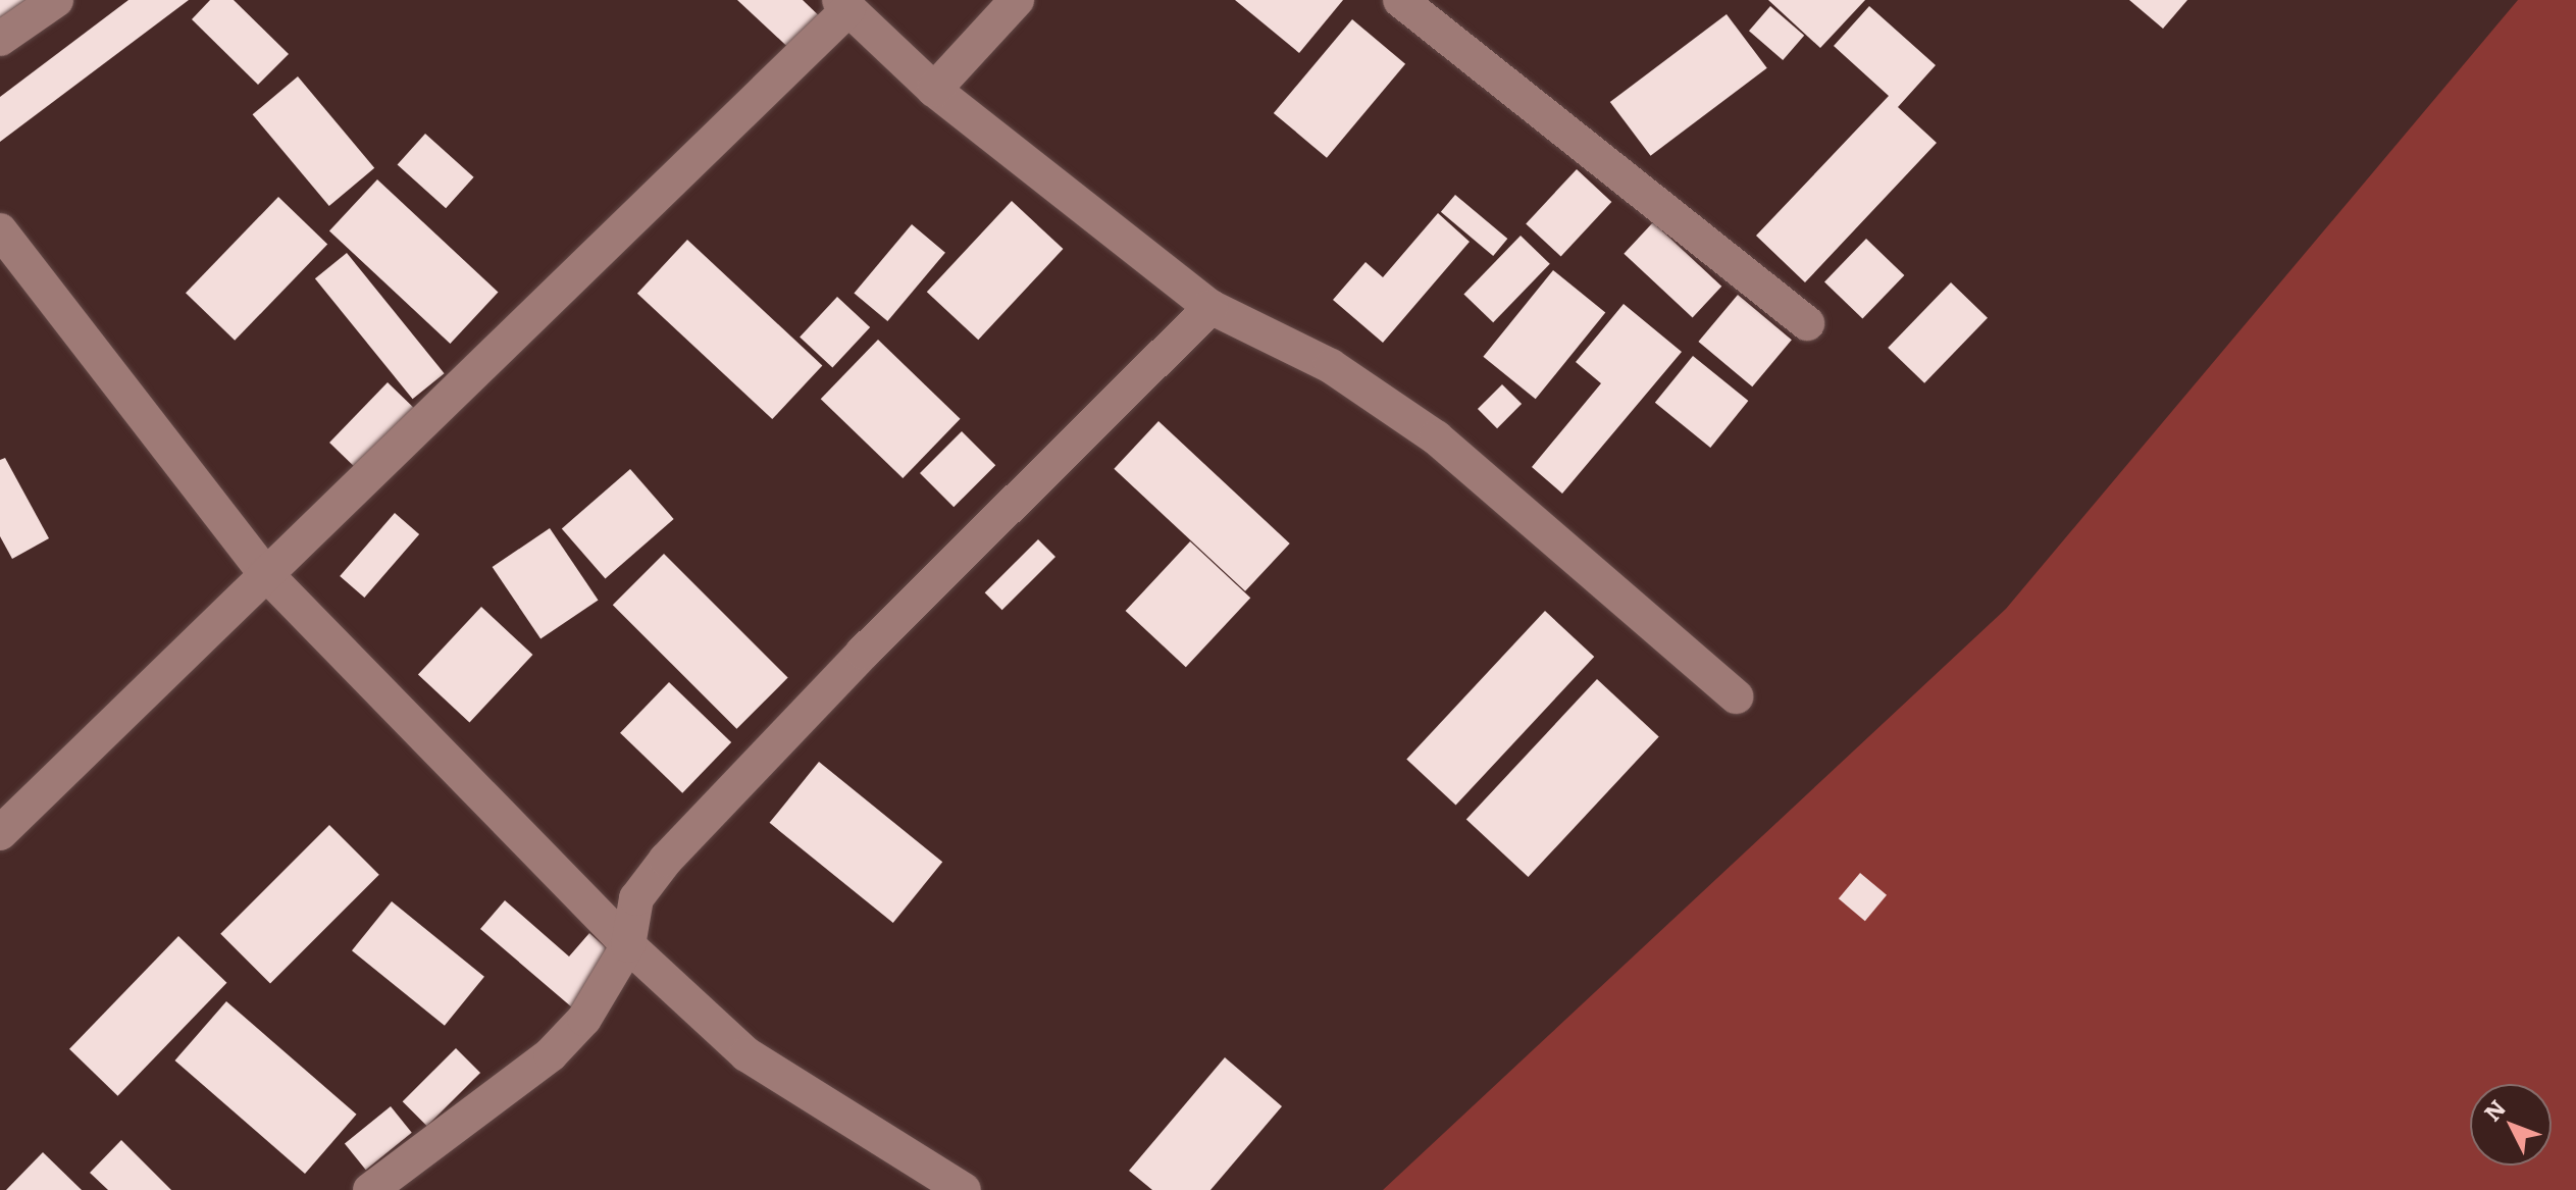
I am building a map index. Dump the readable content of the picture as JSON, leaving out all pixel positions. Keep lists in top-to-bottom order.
{
  "north": "top left"
}
